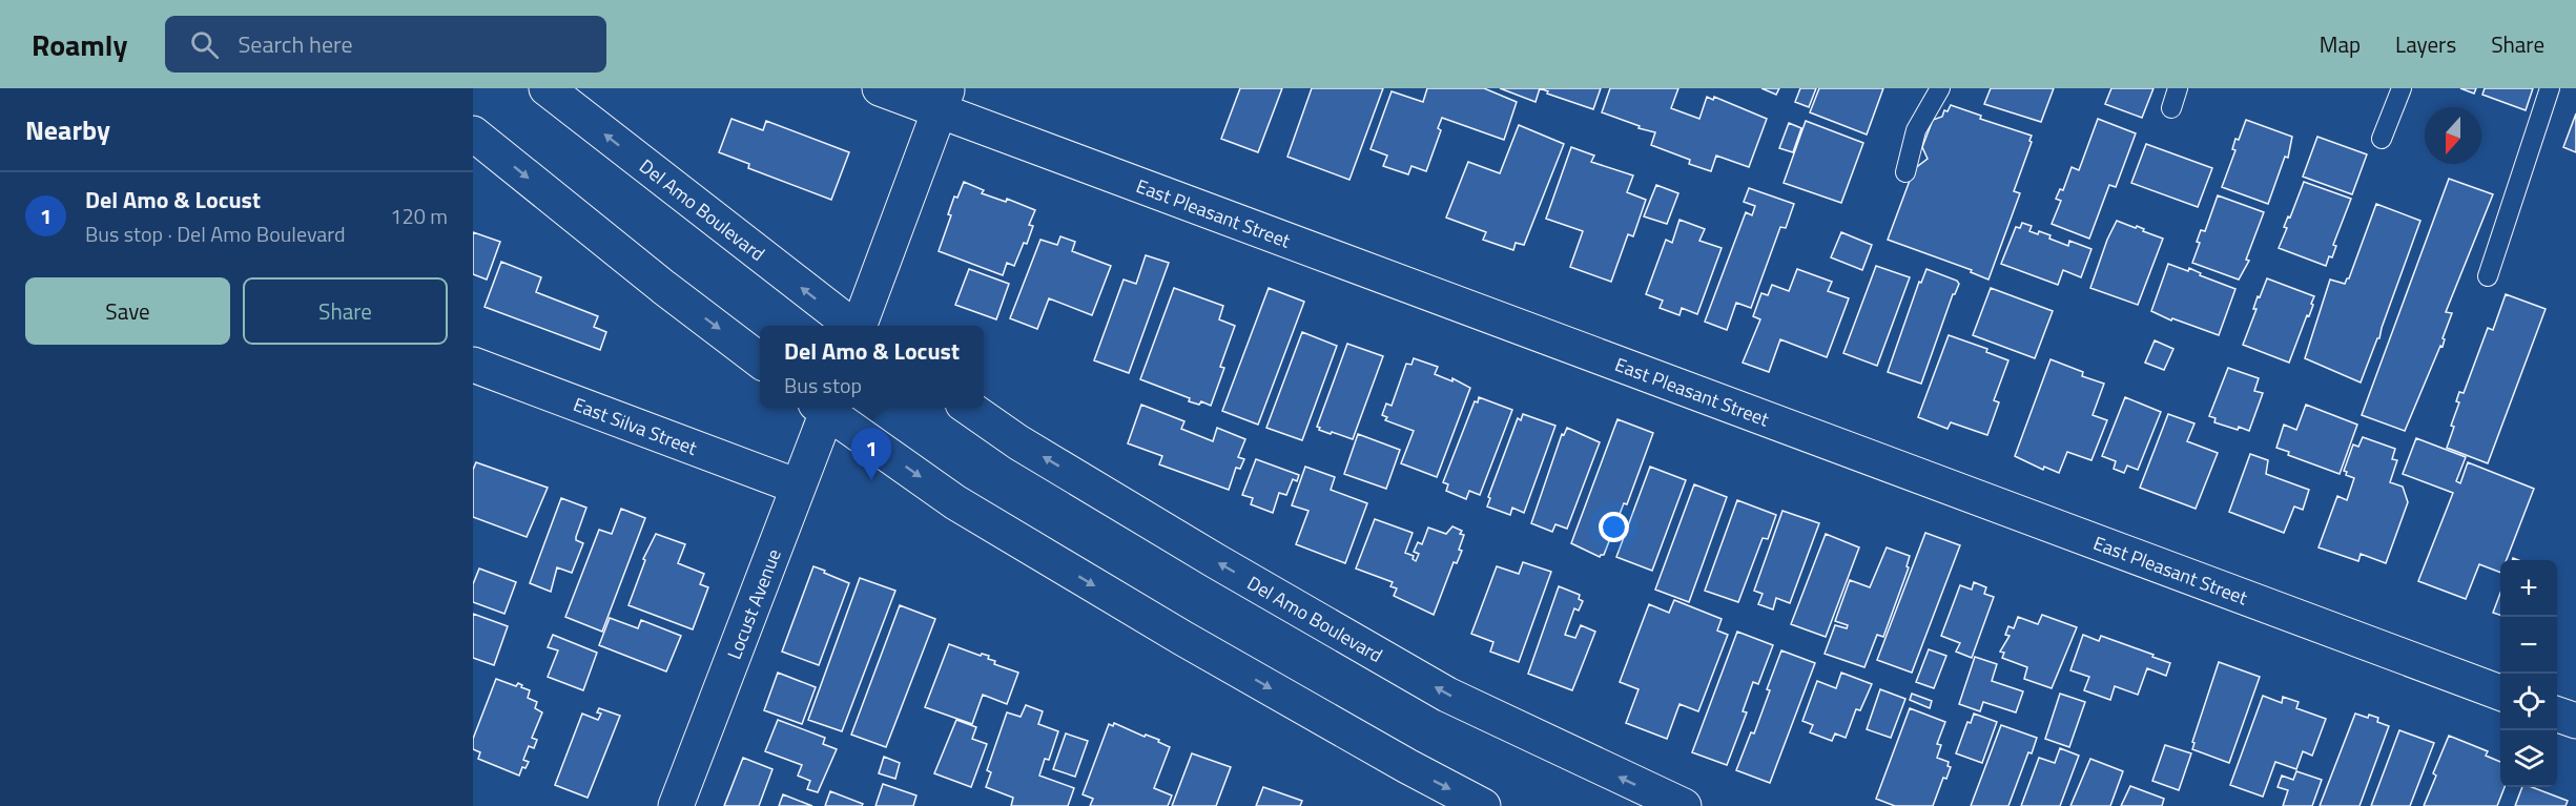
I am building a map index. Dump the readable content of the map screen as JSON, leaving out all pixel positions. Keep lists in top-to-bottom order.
{
  "streets": {
    "street": [
      "Del Amo Boulevard",
      "East Pleasant Street",
      "East Silva Street",
      "Locust Avenue"
    ]
  },
  "crossings": [
    ["East Silva Street", "Locust Avenue"]
  ],
  "north": "bottom",
  "page": {
    "header": "Roamly",
    "search": "Search here",
    "nav": ["Map", "Layers", "Share"],
    "heading": "Nearby",
    "list": [
      {
        "mark": "1",
        "name": "Del Amo & Locust",
        "note": "Bus stop · Del Amo Boulevard",
        "value": "120 m"
      }
    ],
    "buttons": ["Save", "Share"],
    "popup": ["Del Amo & Locust", "Bus stop"],
    "pins": "1",
    "map_buttons": ["+", "−"]
  }
}
